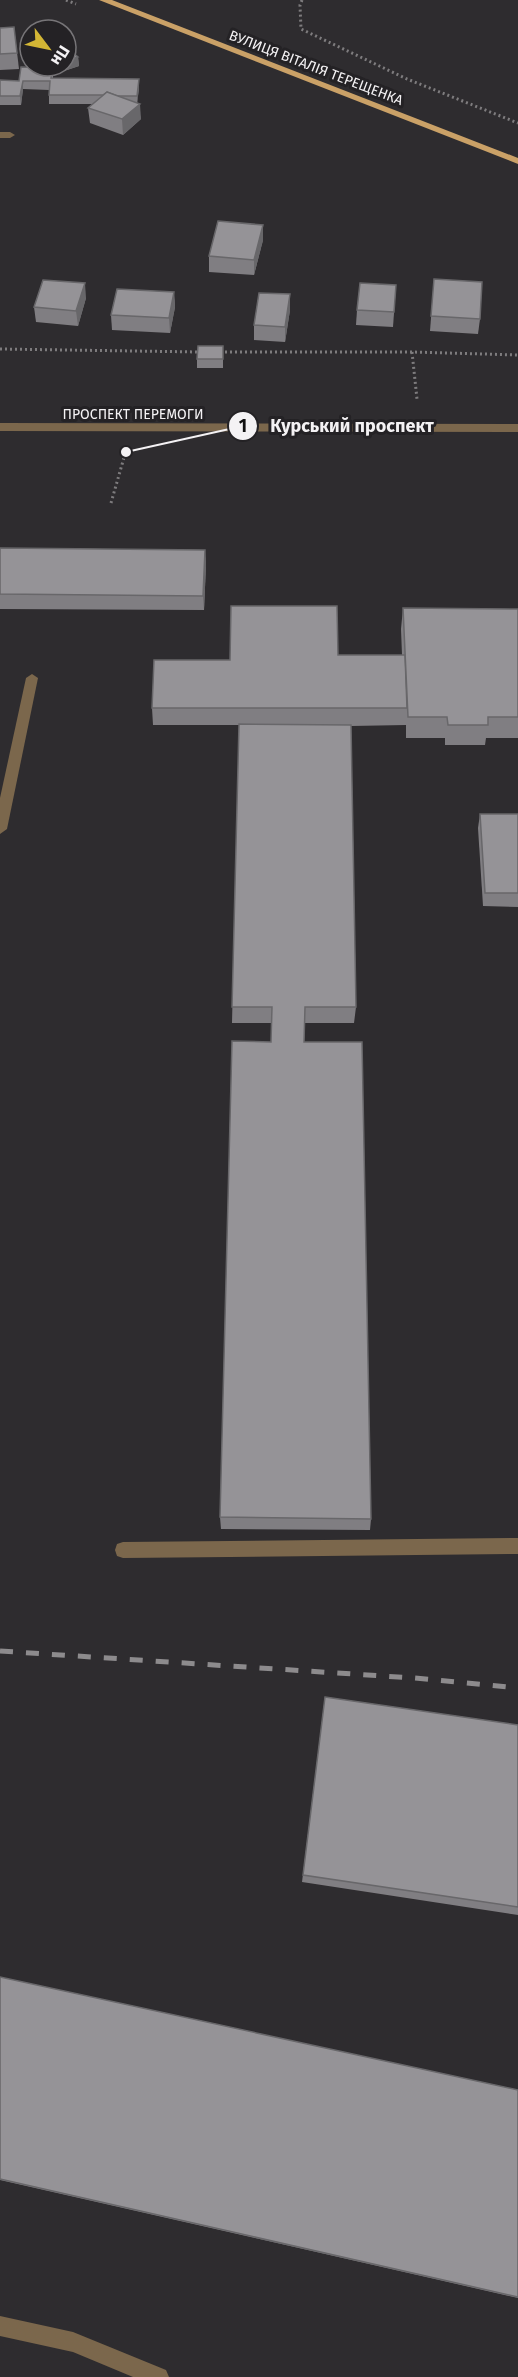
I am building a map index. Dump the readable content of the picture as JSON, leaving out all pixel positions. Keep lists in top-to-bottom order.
{
  "streets": {
    "main road": ["ВУЛИЦЯ ВІТАЛІЯ ТЕРЕЩЕНКА"],
    "street": ["ПРОСПЕКТ ПЕРЕМОГИ"]
  },
  "places": ["Курський проспект"],
  "north": "bottom right"
}
